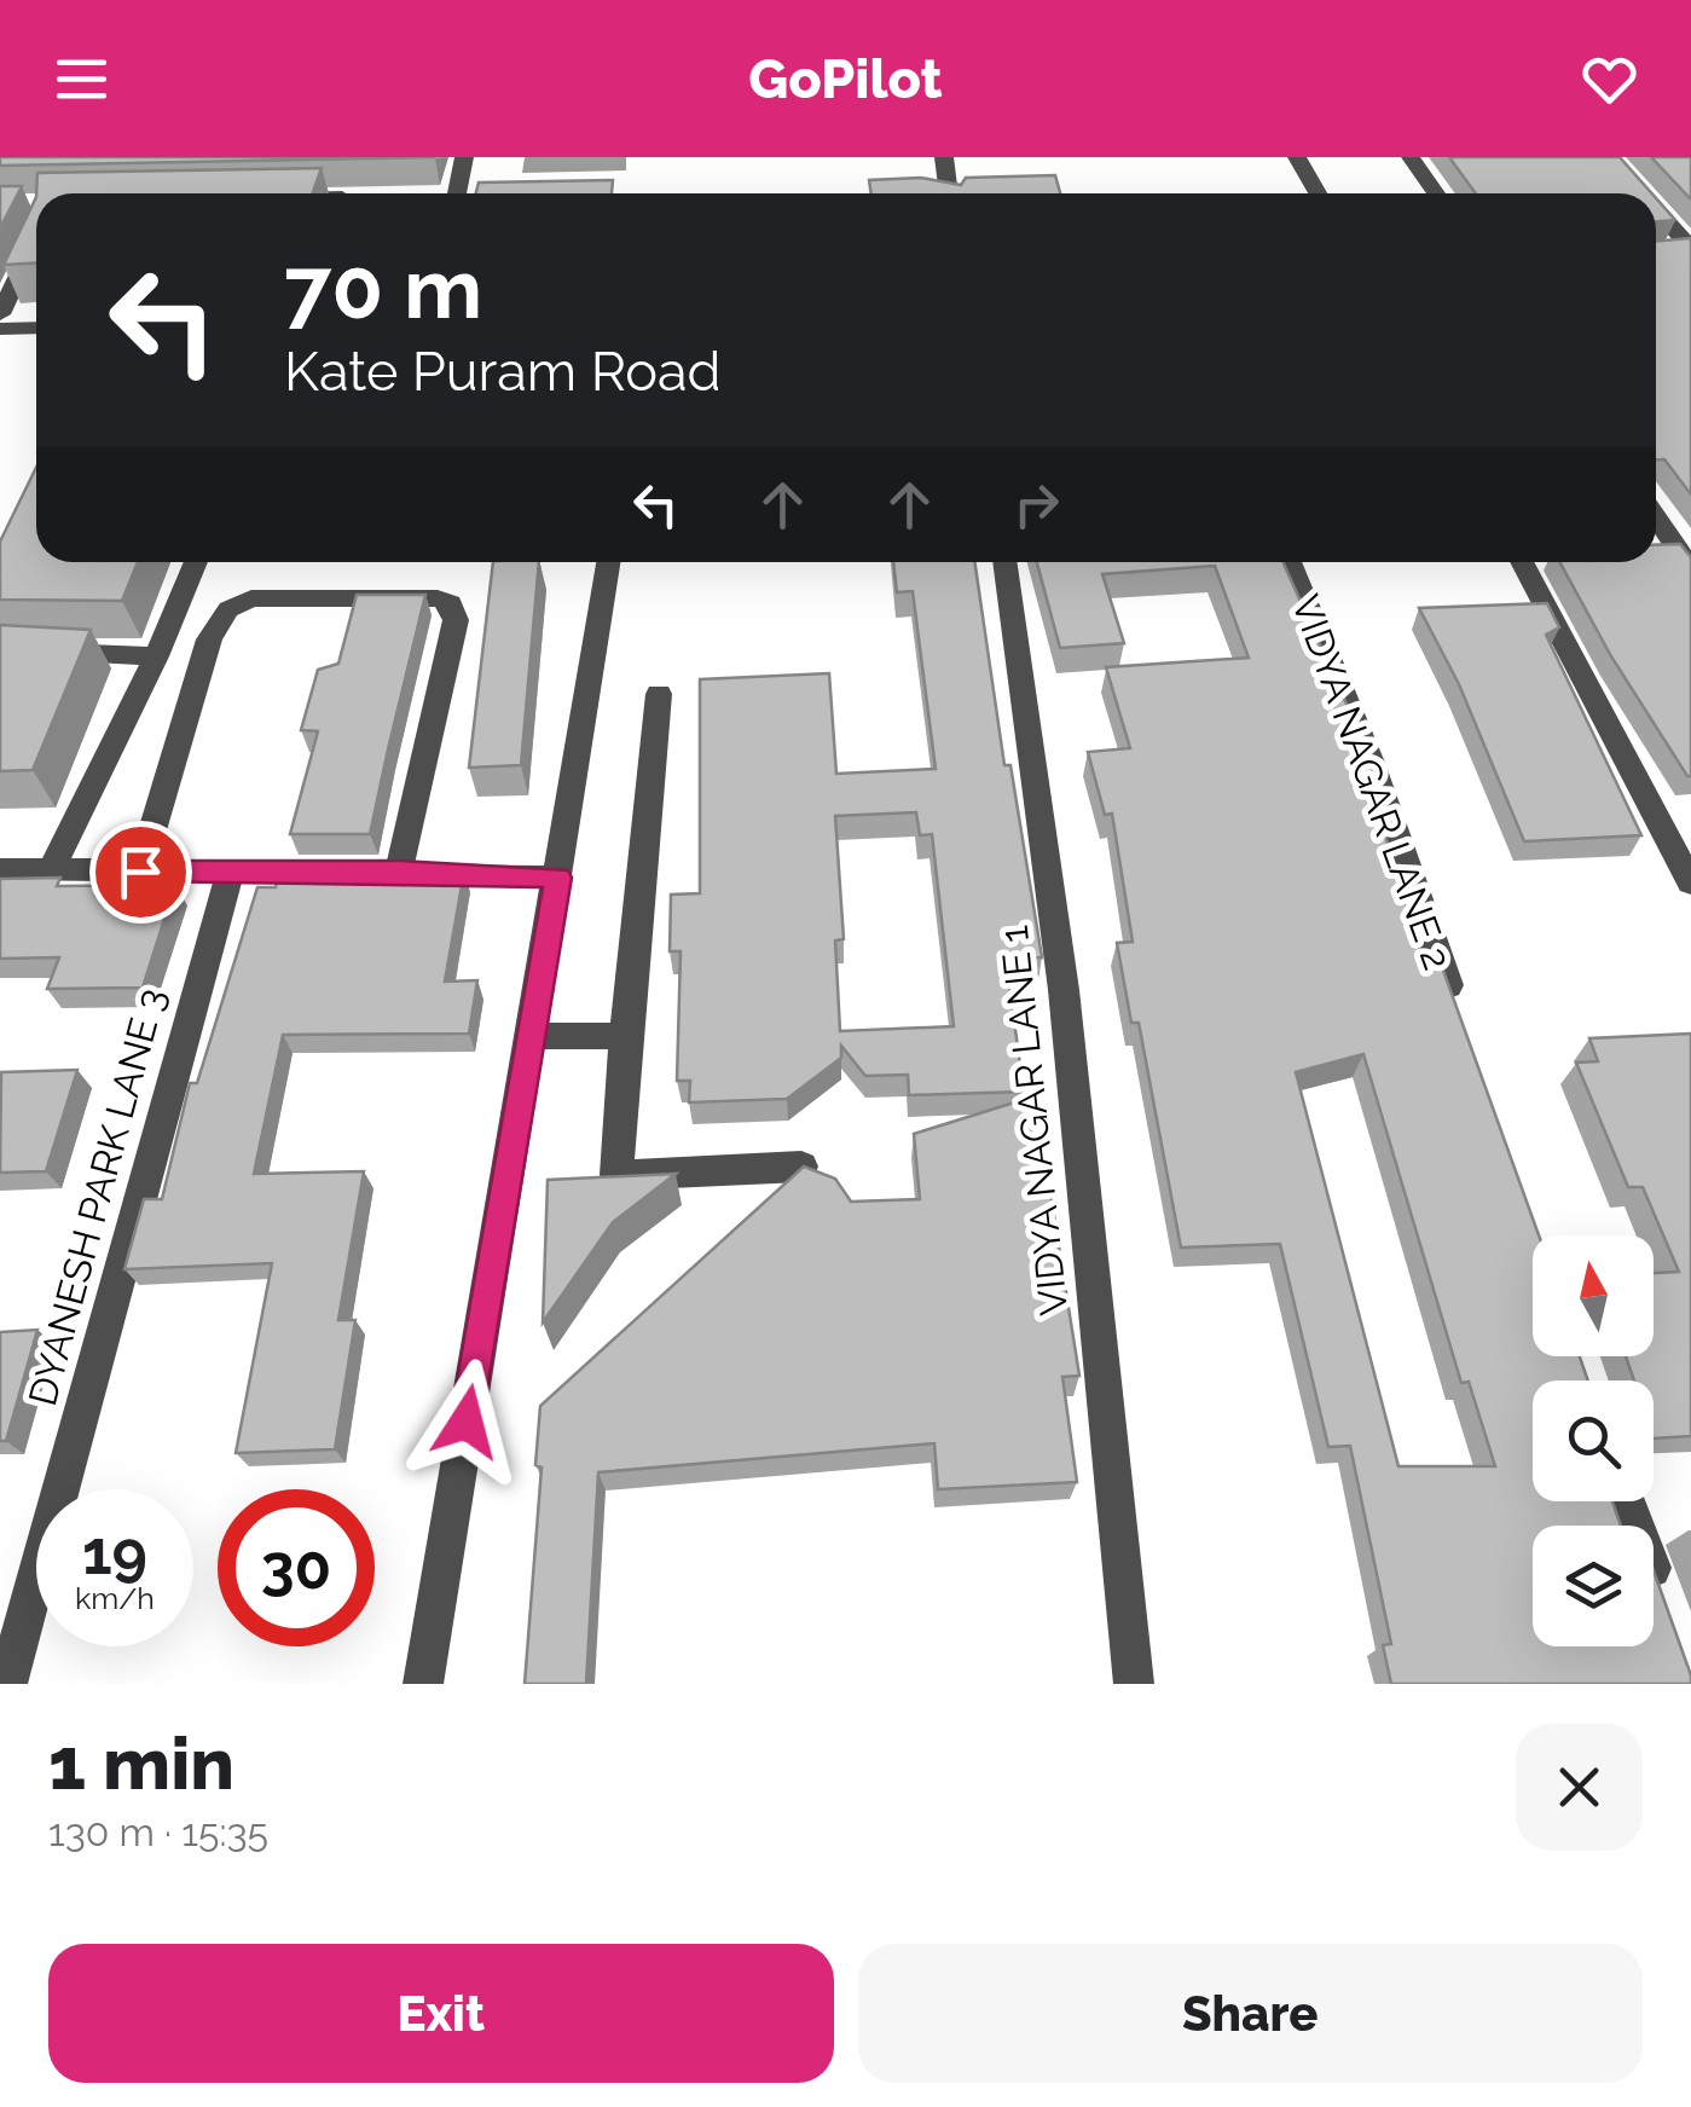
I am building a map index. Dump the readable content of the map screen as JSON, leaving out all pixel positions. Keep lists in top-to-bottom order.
{
  "streets": {
    "street": ["VIDYA NAGAR LANE 2", "VIDYA NAGAR LANE 1", "DYANESH PARK LANE 3"]
  },
  "north": "top",
  "page": {
    "header": "GoPilot",
    "turn": ["70 m", "Kate Puram Road"],
    "speed": "19 km/h",
    "limit": "30",
    "heading": ["1 min", "130 m · 15:35"],
    "buttons": ["Exit", "Share"]
  }
}
